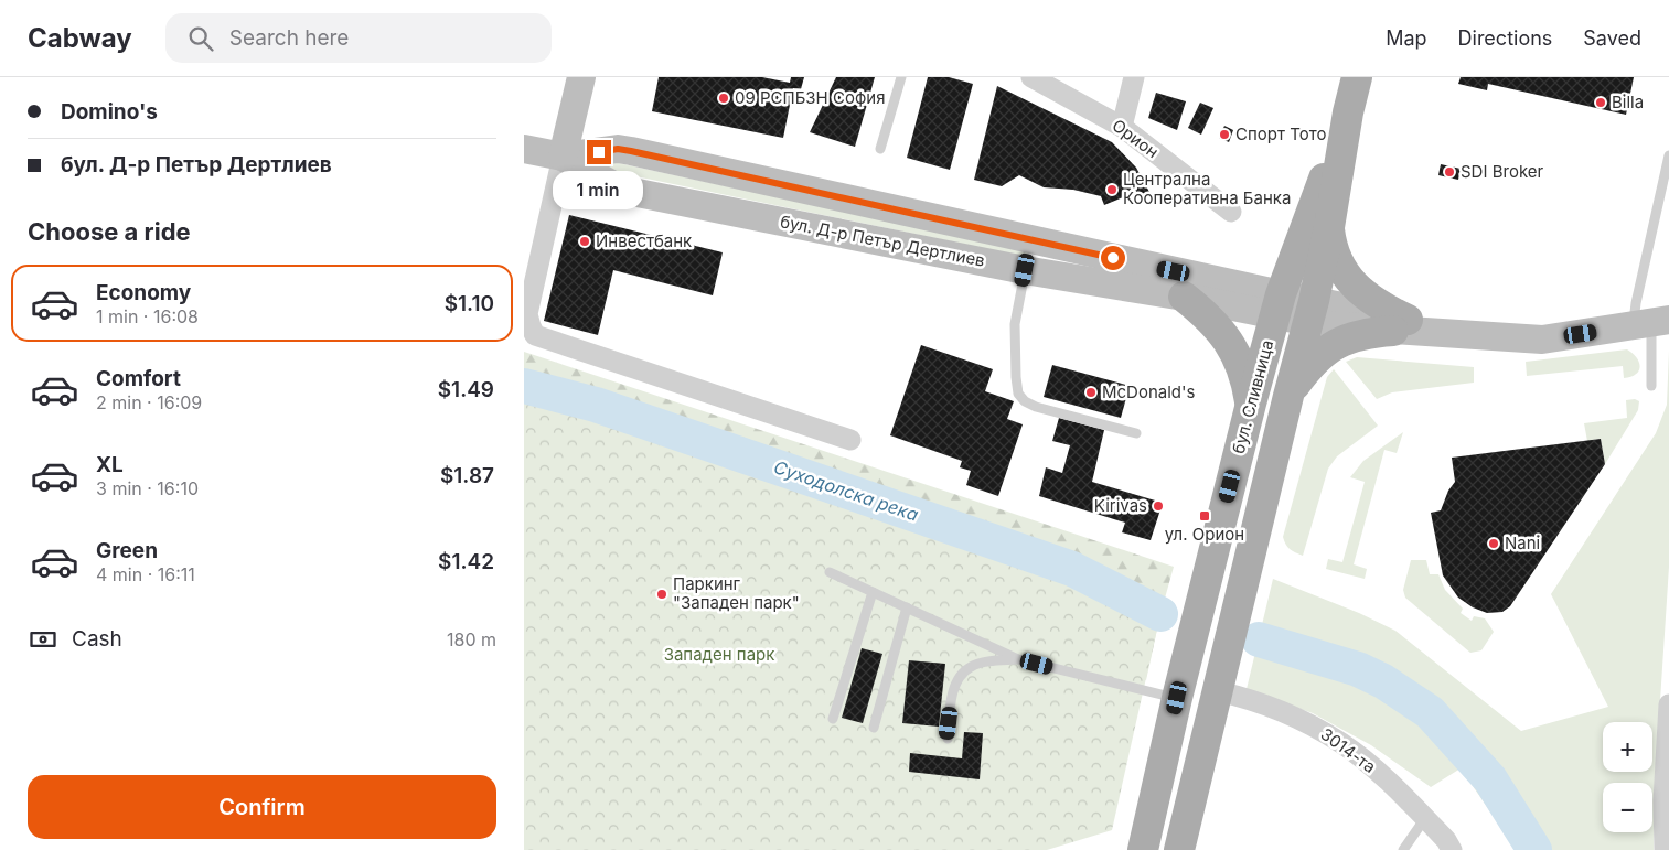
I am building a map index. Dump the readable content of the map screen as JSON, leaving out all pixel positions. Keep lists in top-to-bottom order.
{
  "streets": {
    "main road": ["бул. Д-р Петър Дертлиев", "бул. Сливница"],
    "street": ["Орион", "3014-та"]
  },
  "crossings": [
    ["бул. Д-р Петър Дертлиев", "бул. Сливница"],
    ["бул. Сливница", "3014-та"]
  ],
  "water": ["Суходолска река"],
  "parks": ["Западен парк"],
  "places": {
    "other": [
      "09 РСПБЗН София",
      "Billa",
      "Спорт Тото",
      "SDI Broker",
      "Централна Кооперативна Банка",
      "Инвестбанк",
      "McDonald's",
      "Kirivas",
      "Nani",
      "Паркинг \"Западен парк\""
    ],
    "transit": ["ул. Орион"]
  },
  "page": {
    "header": "Cabway",
    "search": "Search here",
    "nav": ["Map", "Directions", "Saved"],
    "banner": ["Domino's", "бул. Д-р Петър Дертлиев"],
    "bubble": "1 min",
    "heading": "Choose a ride",
    "list": [
      {
        "name": "Economy",
        "note": "1 min · 16:08",
        "value": "$1.10"
      },
      {
        "name": "Comfort",
        "note": "2 min · 16:09",
        "value": "$1.49"
      },
      {
        "name": "XL",
        "note": "3 min · 16:10",
        "value": "$1.87"
      },
      {
        "name": "Green",
        "note": "4 min · 16:11",
        "value": "$1.42"
      }
    ],
    "pay": ["Cash", "180 m"],
    "map_buttons": ["+", "−"],
    "buttons": "Confirm"
  }
}
